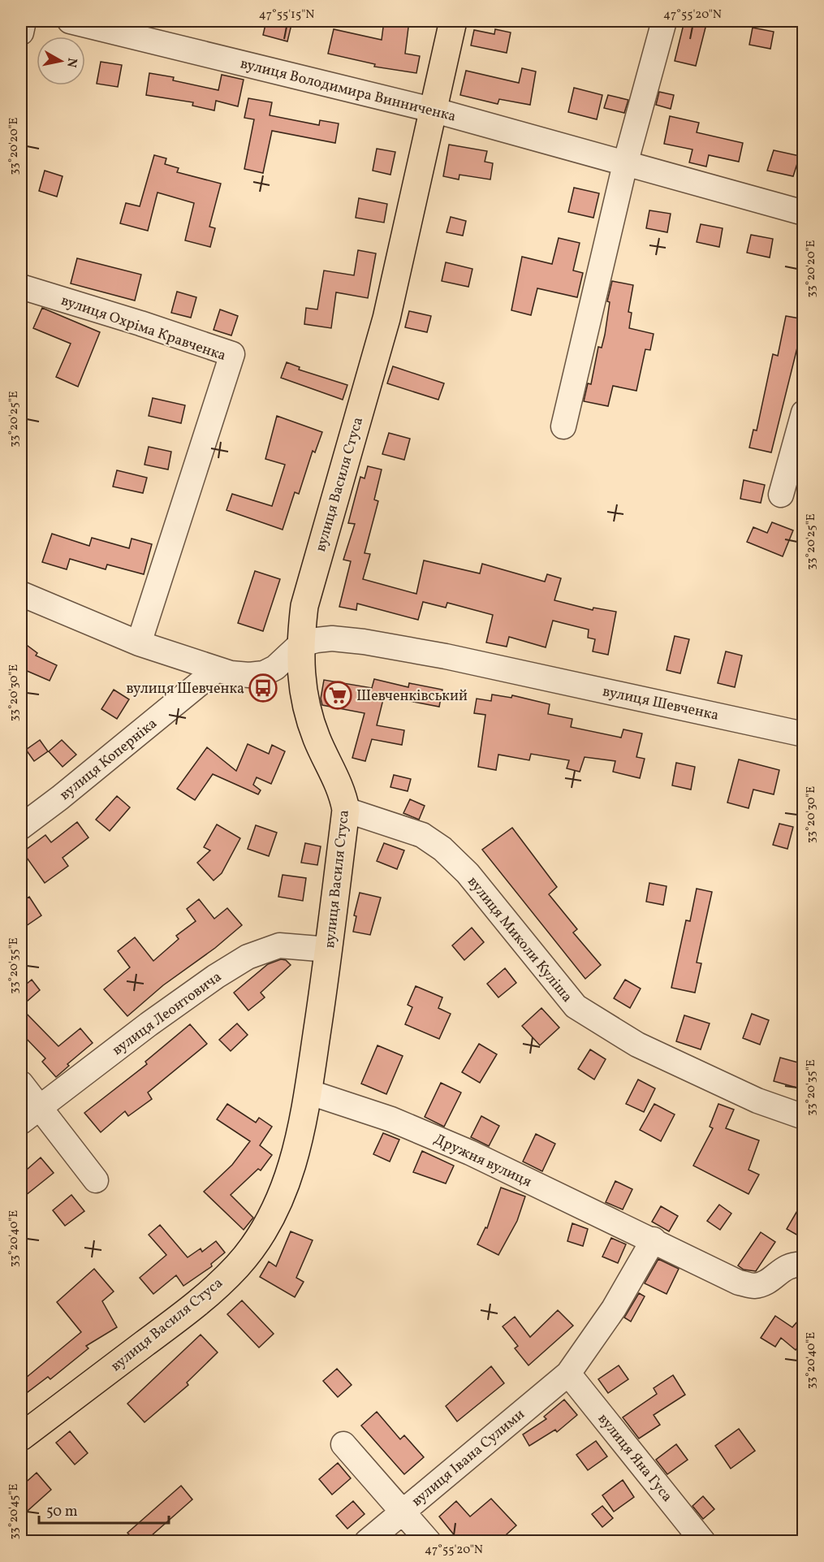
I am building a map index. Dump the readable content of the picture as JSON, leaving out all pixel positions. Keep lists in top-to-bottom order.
{
  "streets": {
    "main road": ["вулиця Василя Стуса"],
    "street": [
      "вулиця Володимира Винниченка",
      "вулиця Охріма Кравченка",
      "вулиця Шевченка",
      "вулиця Коперніка",
      "вулиця Миколи Куліша",
      "вулиця Леонтовича",
      "Дружня вулиця",
      "вулиця Івана Сулими",
      "вулиця Яна Гуса"
    ]
  },
  "crossings": [
    ["вулиця Володимира Винниченка", "вулиця Василя Стуса"],
    ["вулиця Василя Стуса", "вулиця Шевченка"],
    ["вулиця Василя Стуса", "вулиця Миколи Куліша"],
    ["вулиця Василя Стуса", "вулиця Леонтовича"],
    ["вулиця Василя Стуса", "Дружня вулиця"],
    ["вулиця Івана Сулими", "вулиця Яна Гуса"]
  ],
  "places": {
    "bus stop": ["вулиця Шевченка"],
    "supermarket": ["Шевченківський"]
  },
  "scale_bar": "50 m",
  "north": "right",
  "coordinates": [
    "47°55'15\"N",
    "47°55'20\"N",
    "33°20'20\"E",
    "33°20'25\"E",
    "33°20'30\"E",
    "33°20'35\"E",
    "33°20'40\"E",
    "33°20'45\"E"
  ]
}
